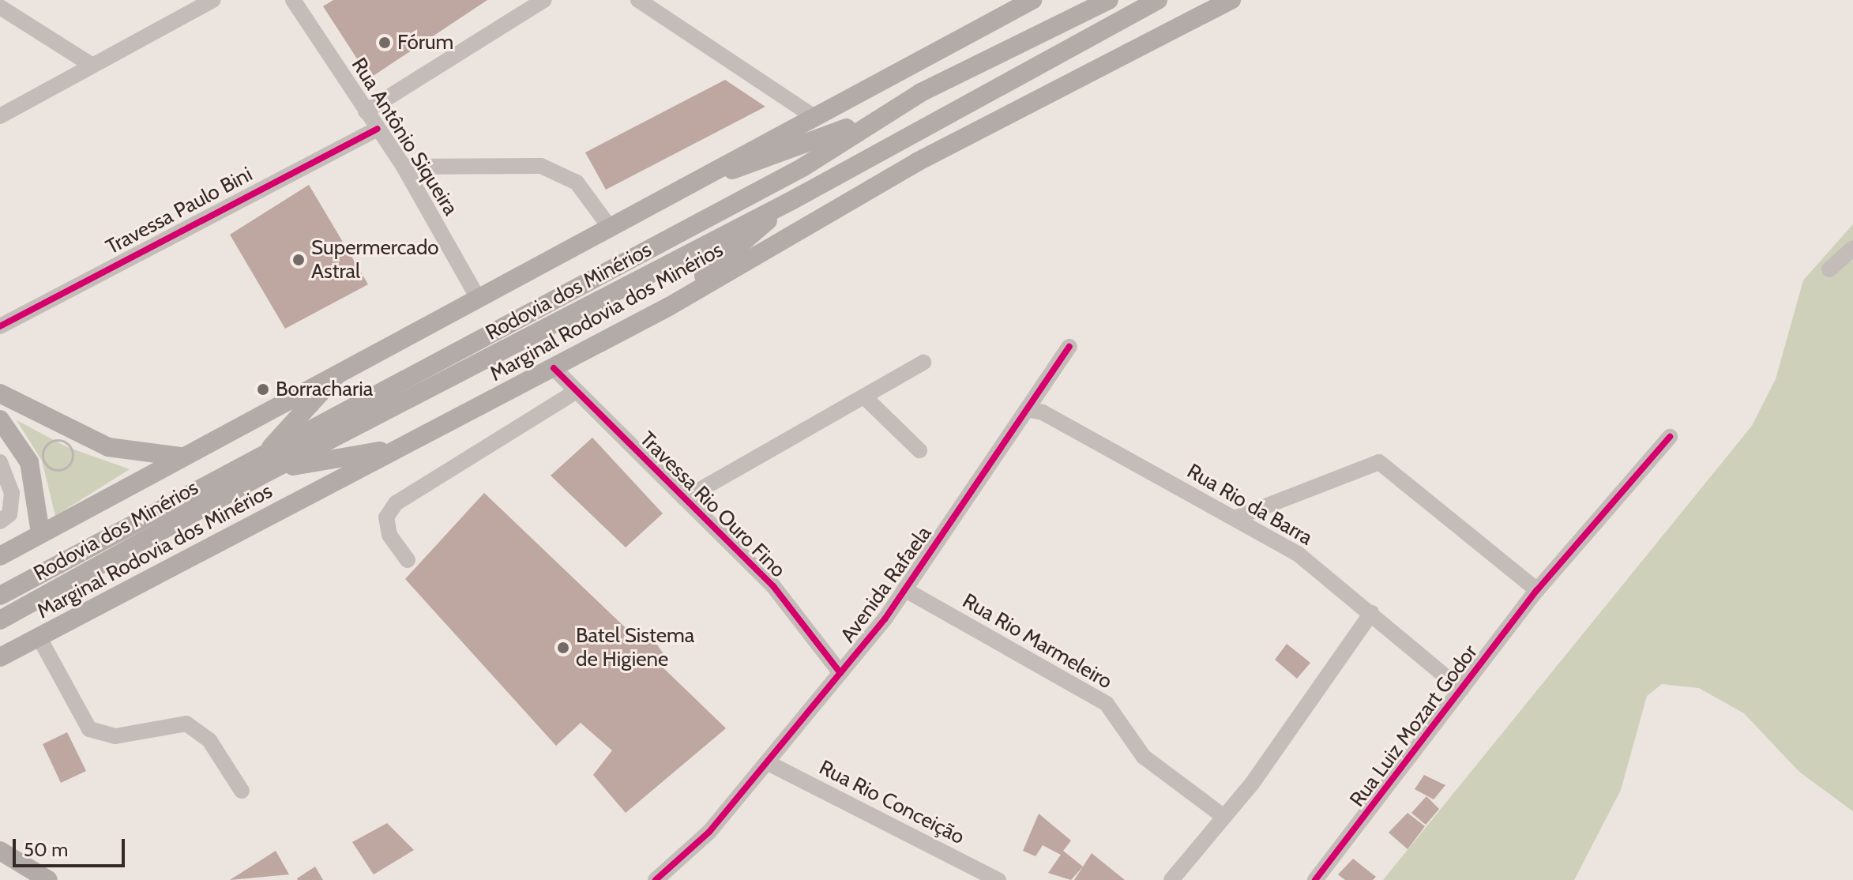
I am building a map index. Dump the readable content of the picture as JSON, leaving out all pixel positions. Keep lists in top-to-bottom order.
{
  "streets": {
    "main road": ["Rodovia dos Minérios", "Marginal Rodovia dos Minérios"],
    "street": [
      "Rua Antônio Siqueira",
      "Travessa Paulo Bini",
      "Travessa Rio Ouro Fino",
      "Rua Rio da Barra",
      "Avenida Rafaela",
      "Rua Rio Marmeleiro",
      "Rua Luiz Mozart Godor",
      "Rua Rio Conceição"
    ]
  },
  "crossings": [
    ["Rua Antônio Siqueira", "Travessa Paulo Bini"],
    ["Marginal Rodovia dos Minérios", "Travessa Rio Ouro Fino"],
    ["Travessa Rio Ouro Fino", "Avenida Rafaela"],
    ["Rua Rio da Barra", "Avenida Rafaela"],
    ["Rua Rio da Barra", "Rua Luiz Mozart Godor"],
    ["Avenida Rafaela", "Rua Rio Marmeleiro"],
    ["Avenida Rafaela", "Rua Rio Conceição"]
  ],
  "places": [
    "Fórum",
    "Supermercado Astral",
    "Borracharia",
    "Batel Sistema de Higiene"
  ],
  "scale_bar": "50 m"
}
